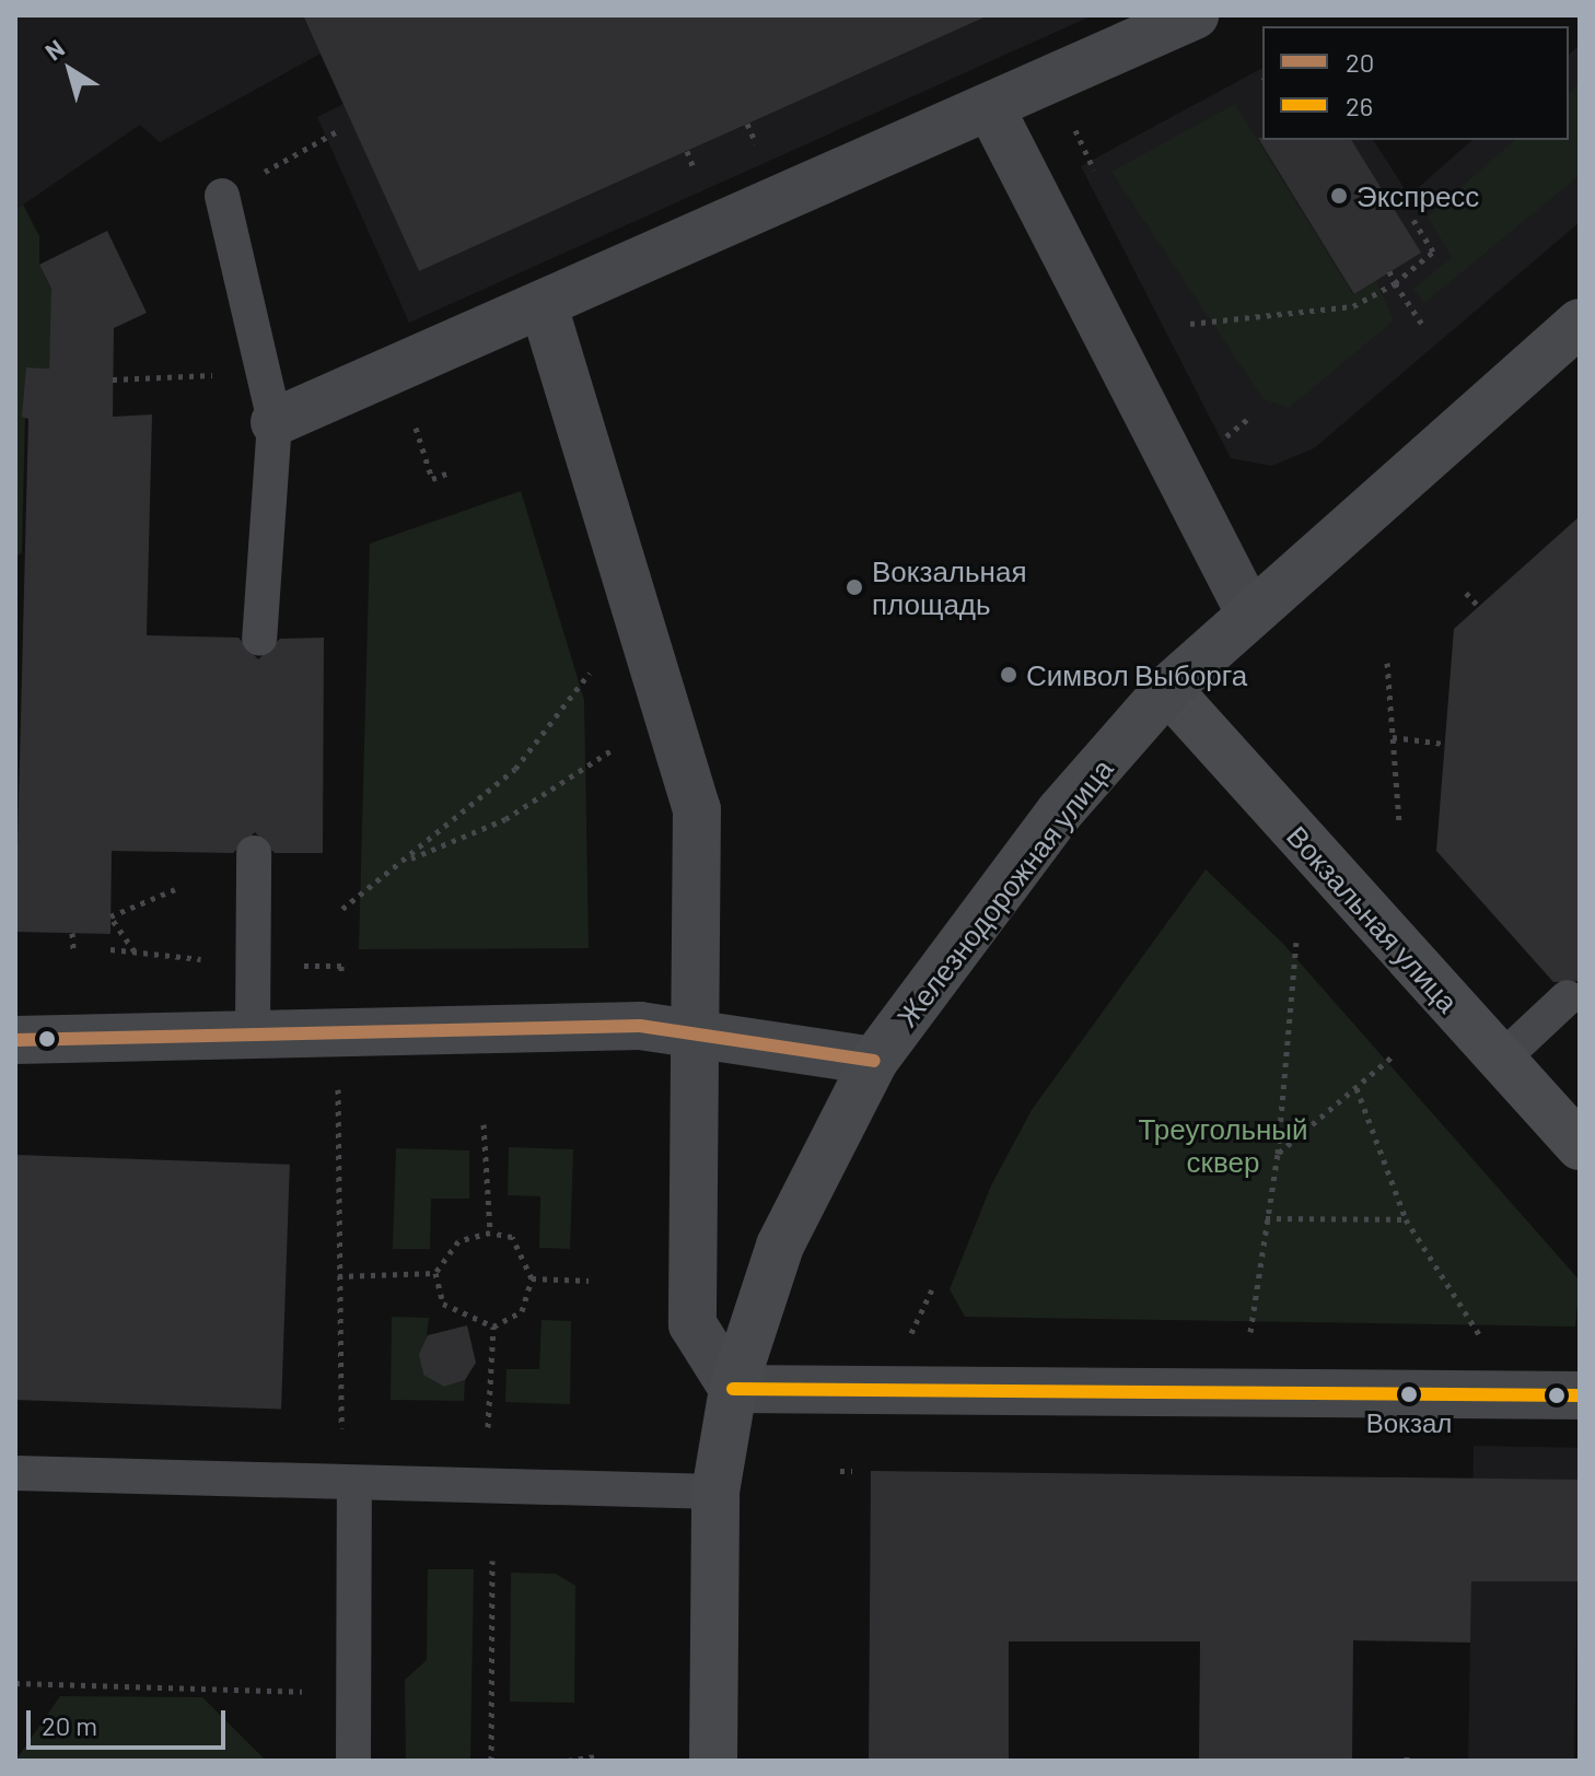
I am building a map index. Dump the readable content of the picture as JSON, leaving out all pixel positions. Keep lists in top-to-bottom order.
{
  "streets": {
    "main road": ["Железнодорожная улица"],
    "street": ["Вокзальная улица"]
  },
  "crossings": [
    ["Железнодорожная улица", "Вокзальная улица"]
  ],
  "parks": ["Треугольный сквер"],
  "places": [
    "Экспресс",
    "Вокзальная площадь",
    "Символ Выборга",
    "Вокзал"
  ],
  "lines": ["transit line 20", "transit line 26"],
  "legend": ["20", "26"],
  "scale_bar": "20 m",
  "north": "top left"
}
